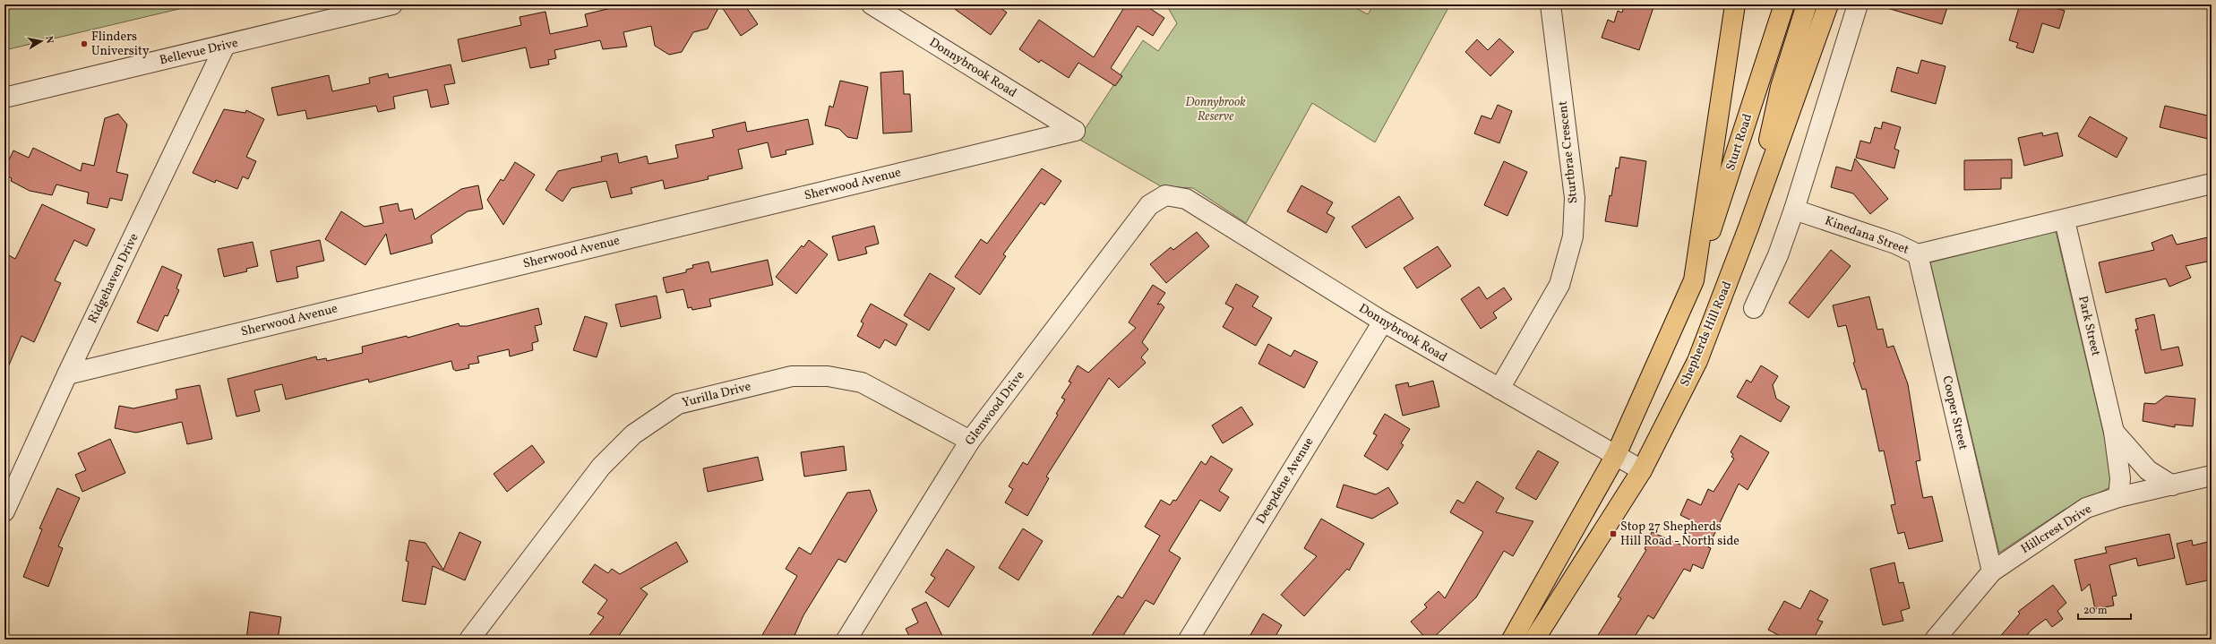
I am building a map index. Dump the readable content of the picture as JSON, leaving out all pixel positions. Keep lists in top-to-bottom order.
{
  "streets": {
    "main road": ["Sturt Road", "Shepherds Hill Road"],
    "street": [
      "Bellevue Drive",
      "Donnybrook Road",
      "Sturtbrae Crescent",
      "Sherwood Avenue",
      "Kinedana Street",
      "Ridgehaven Drive",
      "Park Street",
      "Yurilla Drive",
      "Glenwood Drive",
      "Cooper Street",
      "Deepdene Avenue",
      "Hillcrest Drive"
    ]
  },
  "crossings": [
    ["Bellevue Drive", "Ridgehaven Drive"],
    ["Donnybrook Road", "Sturtbrae Crescent"],
    ["Donnybrook Road", "Sherwood Avenue"],
    ["Donnybrook Road", "Shepherds Hill Road"],
    ["Donnybrook Road", "Glenwood Drive"],
    ["Donnybrook Road", "Deepdene Avenue"],
    ["Sturt Road", "Shepherds Hill Road"],
    ["Sherwood Avenue", "Ridgehaven Drive"],
    ["Kinedana Street", "Park Street"],
    ["Kinedana Street", "Cooper Street"],
    ["Park Street", "Hillcrest Drive"],
    ["Yurilla Drive", "Glenwood Drive"],
    ["Cooper Street", "Hillcrest Drive"]
  ],
  "parks": ["Donnybrook Reserve"],
  "places": {
    "other": ["Flinders University"],
    "transit": ["Stop 27 Shepherds Hill Road - North side"]
  },
  "scale_bar": "20 m",
  "north": "right"
}
